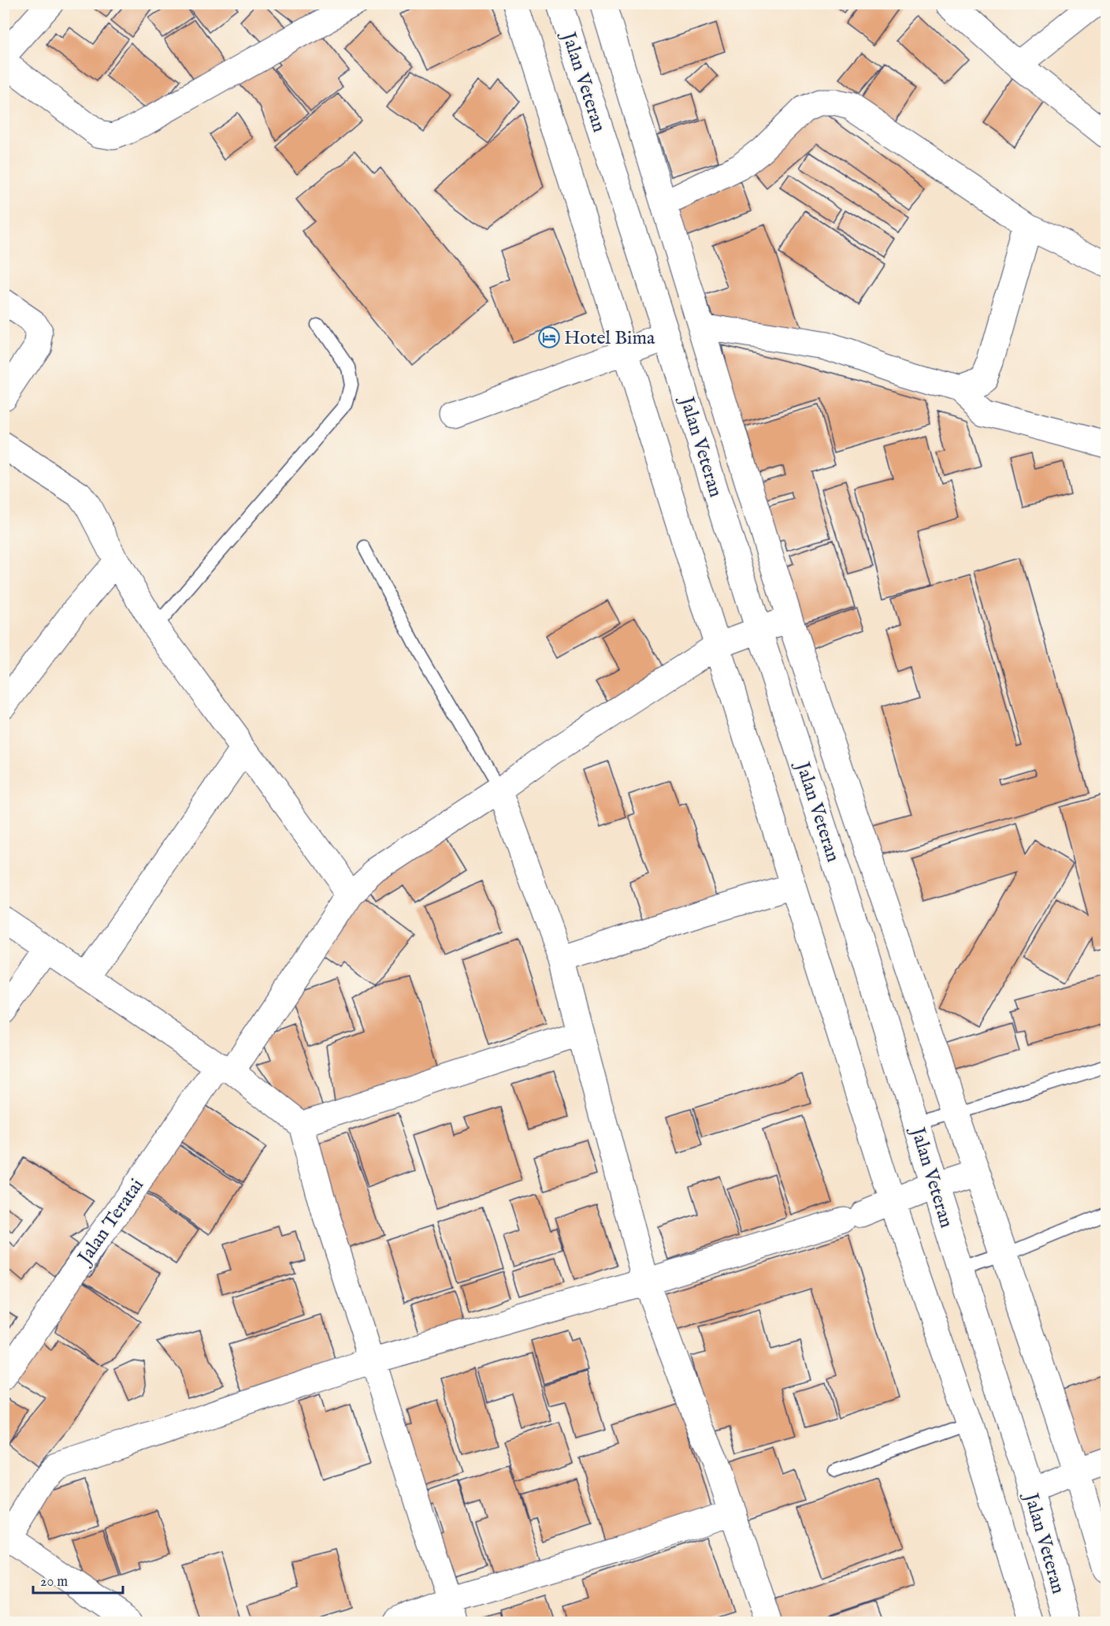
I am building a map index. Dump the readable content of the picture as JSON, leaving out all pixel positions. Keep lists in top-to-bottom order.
{
  "streets": {
    "street": ["Jalan Veteran", "Jalan Teratai"]
  },
  "crossings": [
    ["Jalan Veteran", "Jalan Teratai"]
  ],
  "places": {
    "hotel": ["Hotel Bima"]
  },
  "scale_bar": "20 m"
}
